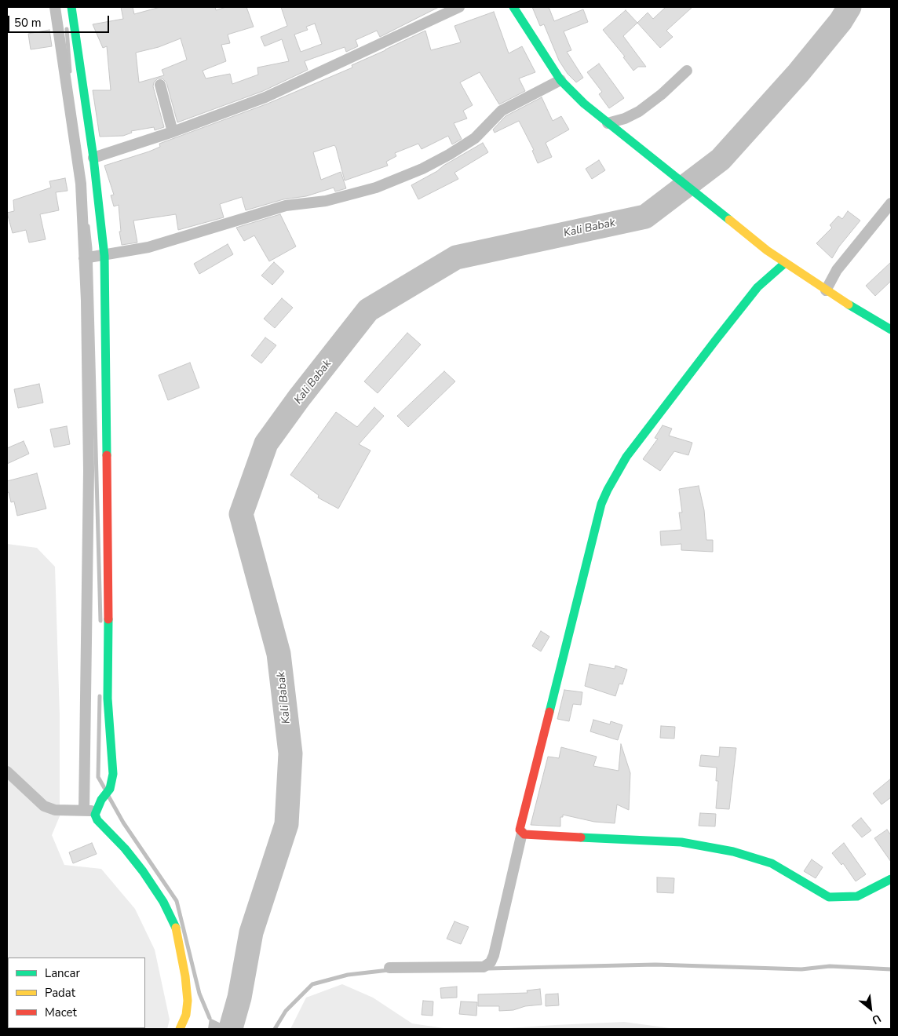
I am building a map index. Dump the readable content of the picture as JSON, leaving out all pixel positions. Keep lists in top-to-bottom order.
{
  "water": ["Kali Babak"],
  "legend": ["Lancar", "Padat", "Macet"],
  "scale_bar": "50 m",
  "north": "bottom right"
}
